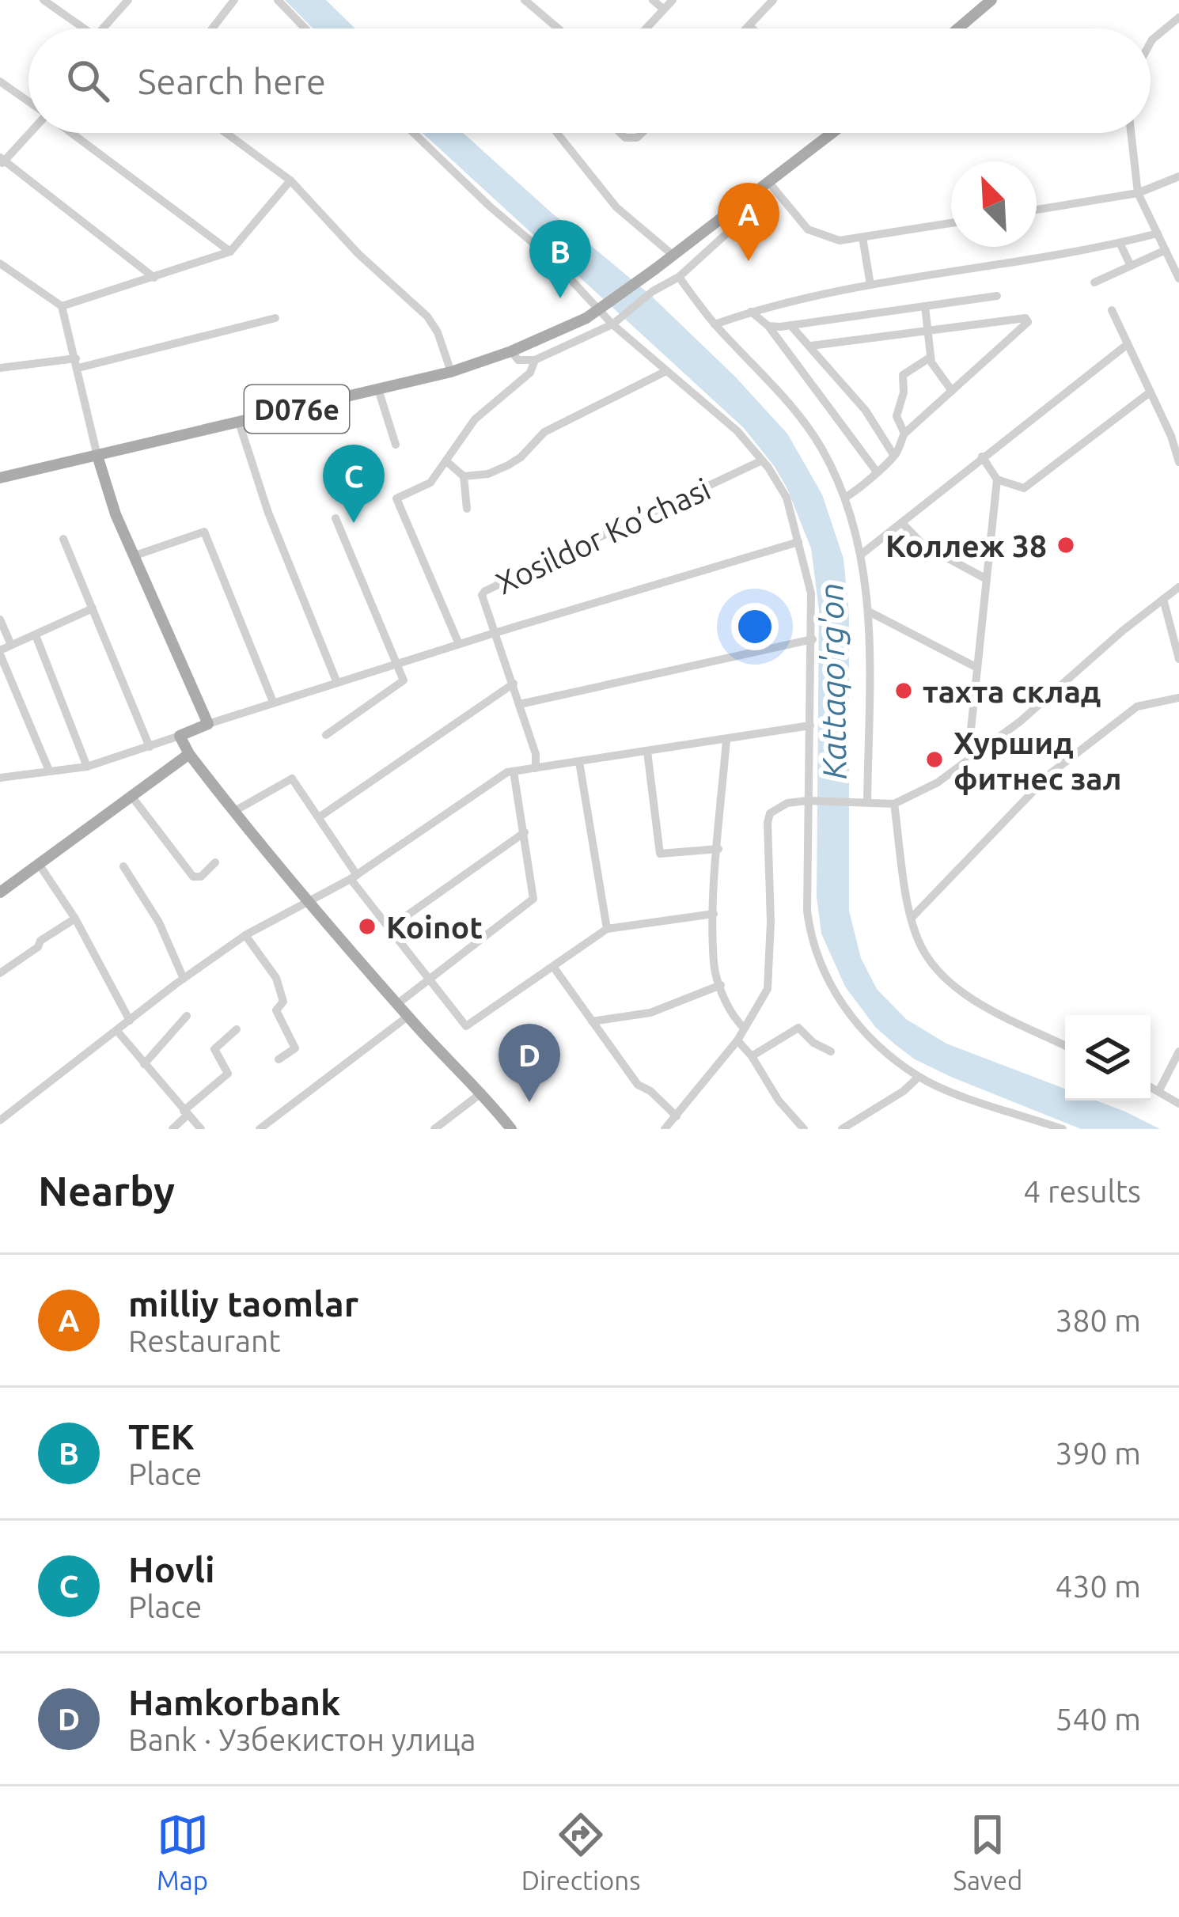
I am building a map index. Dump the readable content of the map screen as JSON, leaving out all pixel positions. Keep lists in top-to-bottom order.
{
  "streets": {
    "main road": ["D076e"],
    "street": ["Xosildor Ko’chasi"]
  },
  "water": ["Kattaqo'rg'on"],
  "places": [
    "Коллеж 38",
    "тахта склад",
    "Хуршид фитнес зал",
    "Koinot"
  ],
  "north": "top left",
  "page": {
    "search": "Search here",
    "pins": [
      "A",
      "B",
      "C",
      "D"
    ],
    "heading": ["Nearby", "4 results"],
    "list": [
      {
        "mark": "A",
        "name": "milliy taomlar",
        "note": "Restaurant",
        "value": "380 m"
      },
      {
        "mark": "B",
        "name": "TEK",
        "note": "Place",
        "value": "390 m"
      },
      {
        "mark": "C",
        "name": "Hovli",
        "note": "Place",
        "value": "430 m"
      },
      {
        "mark": "D",
        "name": "Hamkorbank",
        "note": "Bank · Узбекистон улица",
        "value": "540 m"
      }
    ],
    "nav": ["Map", "Directions", "Saved"]
  }
}
